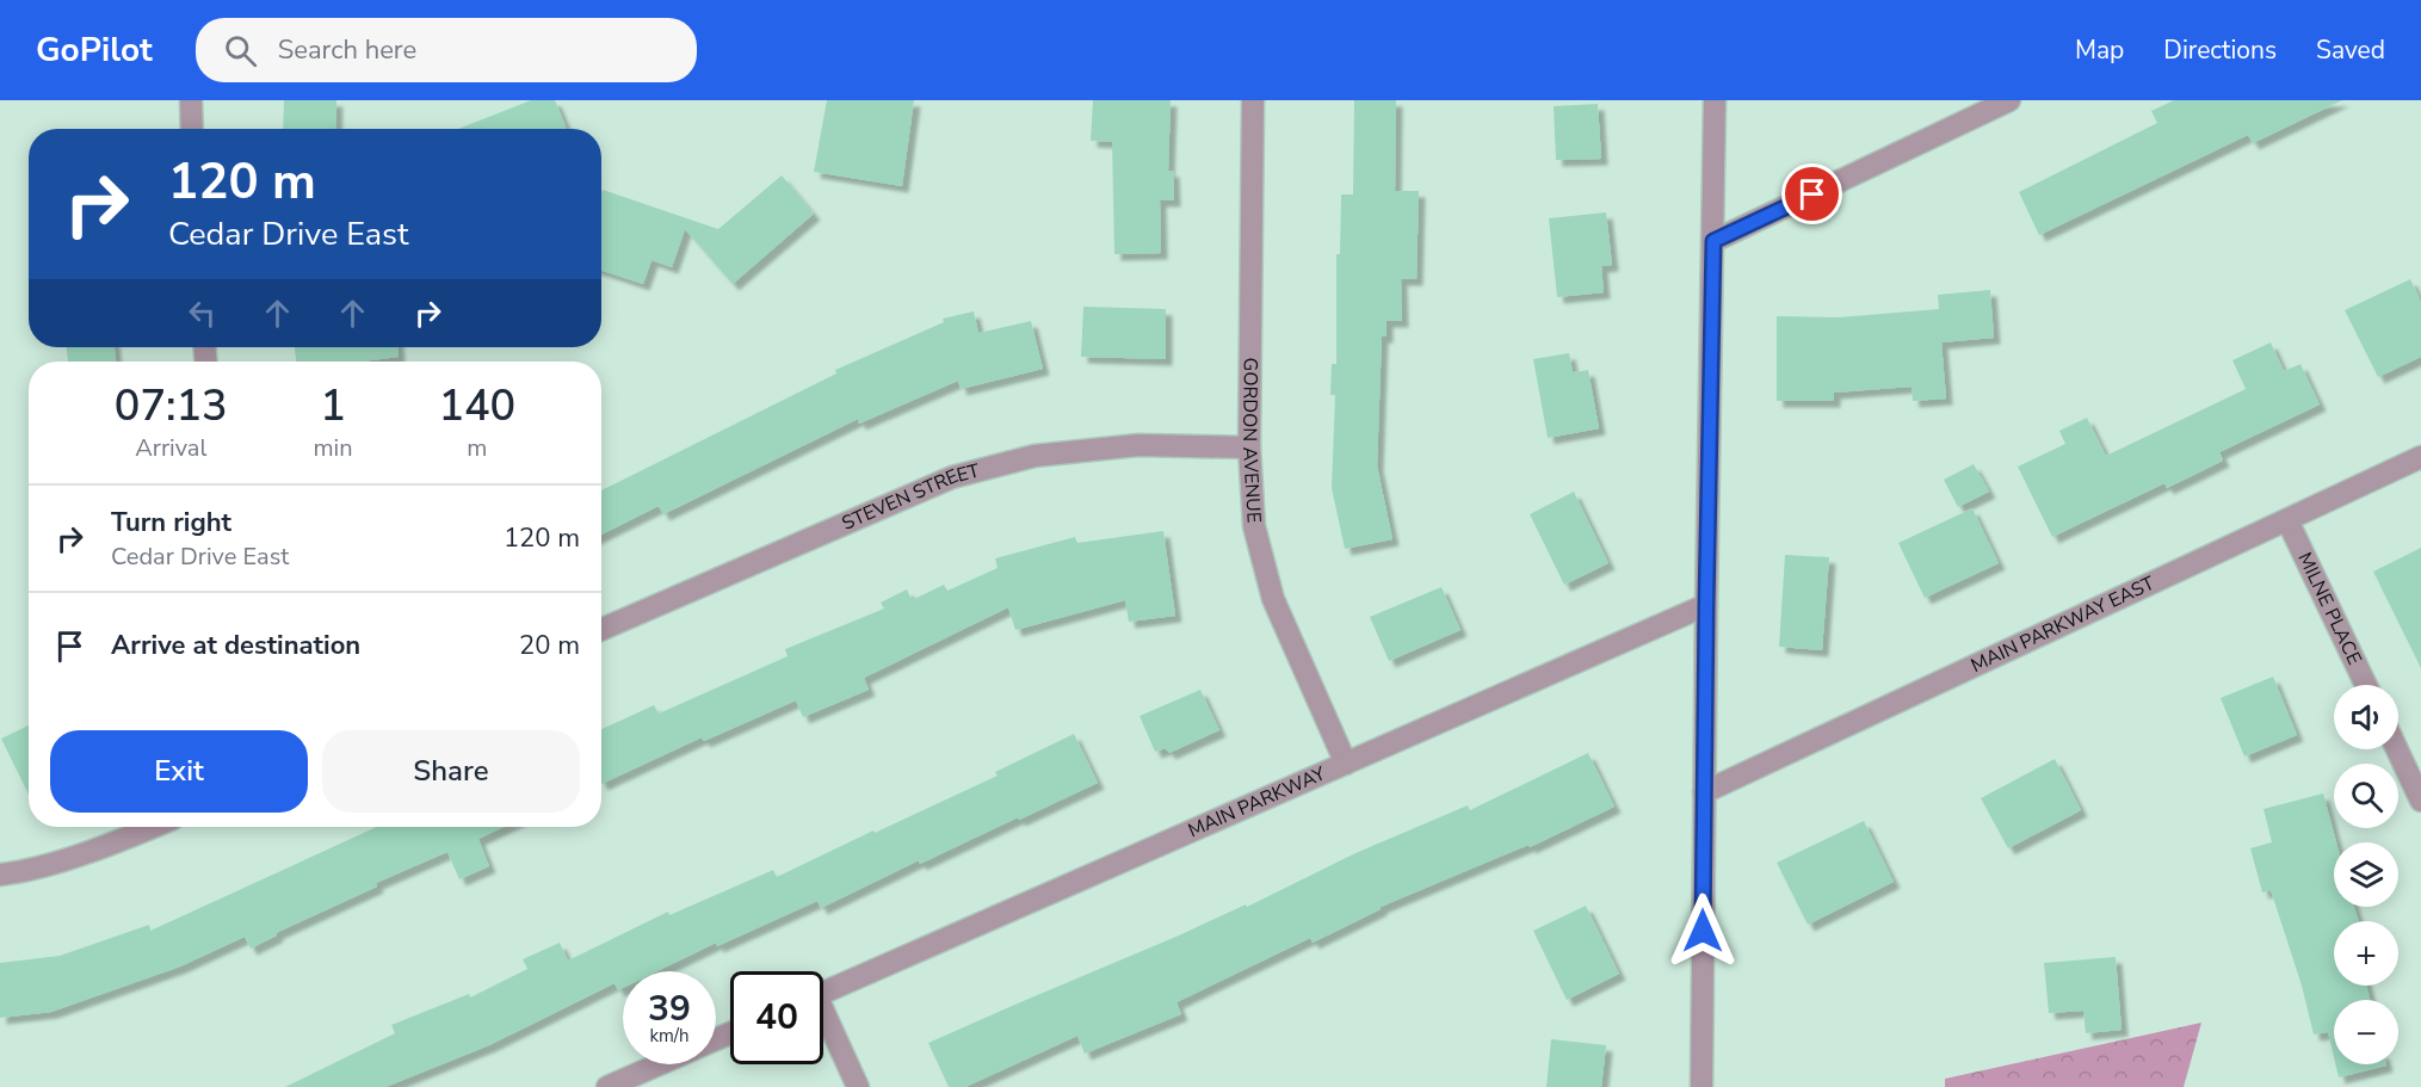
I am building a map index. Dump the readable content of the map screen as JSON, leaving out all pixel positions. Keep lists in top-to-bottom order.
{
  "streets": {
    "street": [
      "GORDON AVENUE",
      "STEVEN STREET",
      "MILNE PLACE",
      "MAIN PARKWAY EAST",
      "MAIN PARKWAY"
    ]
  },
  "crossings": [
    ["GORDON AVENUE", "STEVEN STREET"],
    ["GORDON AVENUE", "MAIN PARKWAY"],
    ["MILNE PLACE", "MAIN PARKWAY EAST"]
  ],
  "page": {
    "header": "GoPilot",
    "search": "Search here",
    "nav": ["Map", "Directions", "Saved"],
    "turn": ["120 m", "Cedar Drive East"],
    "eta": [
      "07:13",
      "Arrival",
      "1",
      "min",
      "140",
      "m"
    ],
    "list": [
      {
        "name": "Turn right",
        "note": "Cedar Drive East",
        "value": "120 m"
      },
      {
        "name": "Arrive at destination",
        "value": "20 m"
      }
    ],
    "map_buttons": ["+", "−"],
    "buttons": ["Exit", "Share"],
    "speed": "39 km/h",
    "limit": "40"
  }
}
